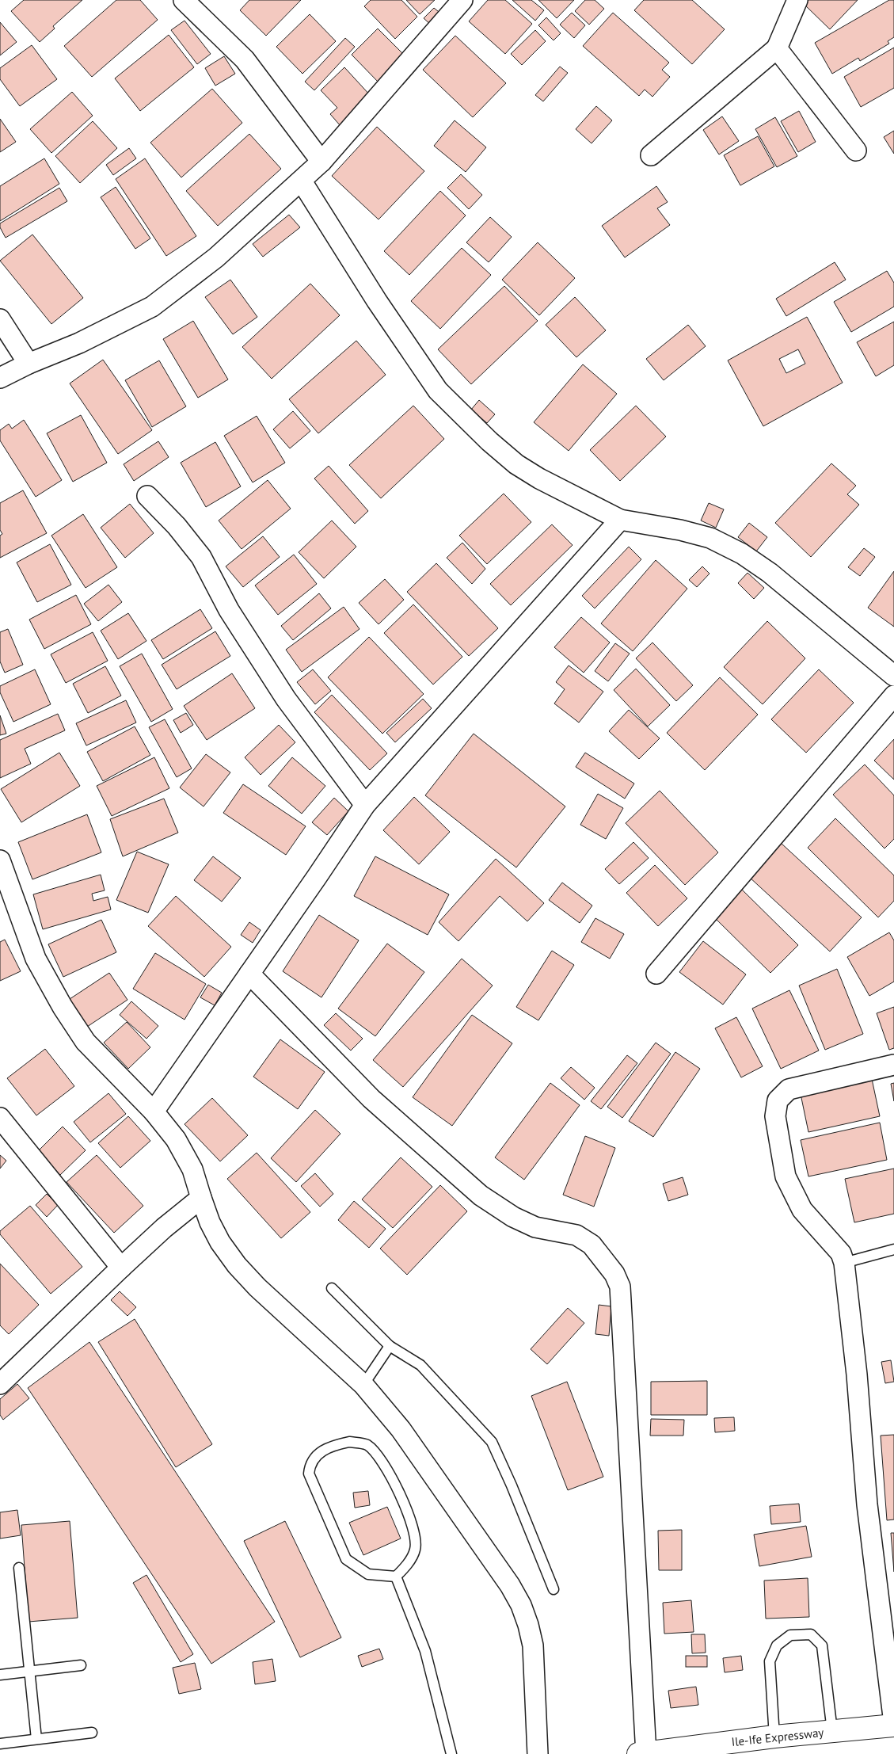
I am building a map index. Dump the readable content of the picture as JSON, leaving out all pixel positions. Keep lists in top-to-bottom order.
{
  "streets": {
    "highway": ["Ile-Ife Expressway"]
  }
}
